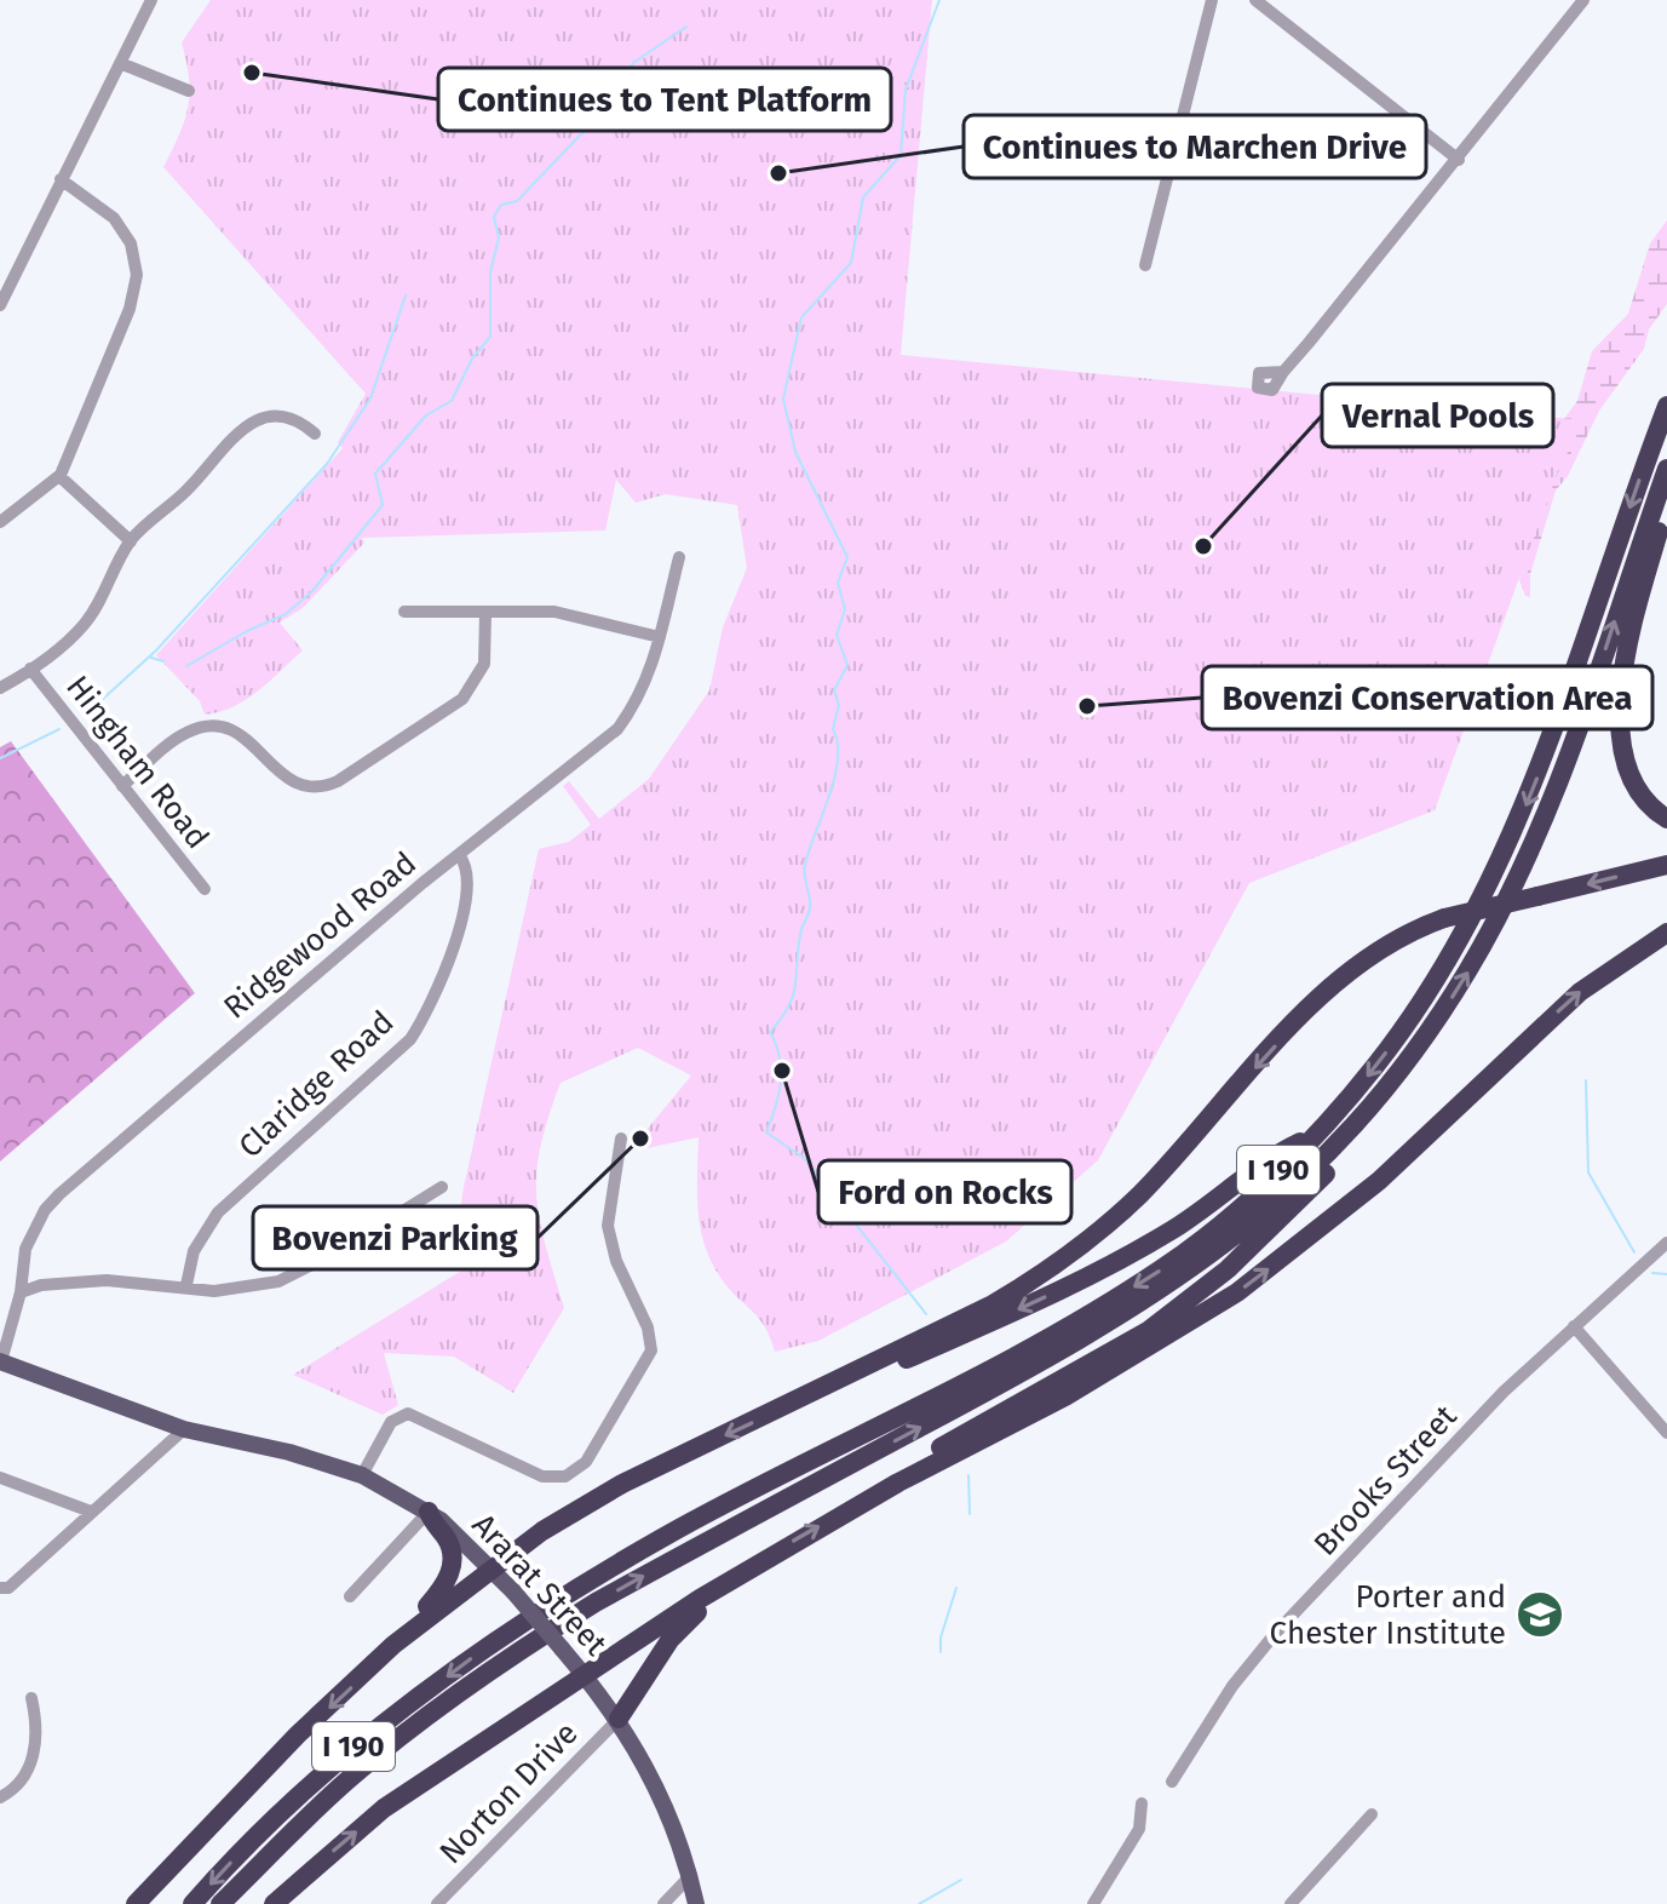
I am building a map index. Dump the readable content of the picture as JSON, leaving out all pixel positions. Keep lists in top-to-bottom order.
{
  "streets": {
    "highway": ["I 190"],
    "main road": ["Ararat Street"],
    "street": [
      "Hingham Road",
      "Ridgewood Road",
      "Claridge Road",
      "Brooks Street",
      "Norton Drive"
    ]
  },
  "crossings": [
    ["Ridgewood Road", "Claridge Road"],
    ["Ridgewood Road", "Ararat Street"],
    ["Ararat Street", "Norton Drive"]
  ],
  "places": {
    "other": [
      "Continues to Tent Platform",
      "Continues to Marchen Drive",
      "Vernal Pools",
      "Bovenzi Conservation Area",
      "Ford on Rocks",
      "Bovenzi Parking"
    ],
    "school or university": ["Porter and Chester Institute"]
  }
}
